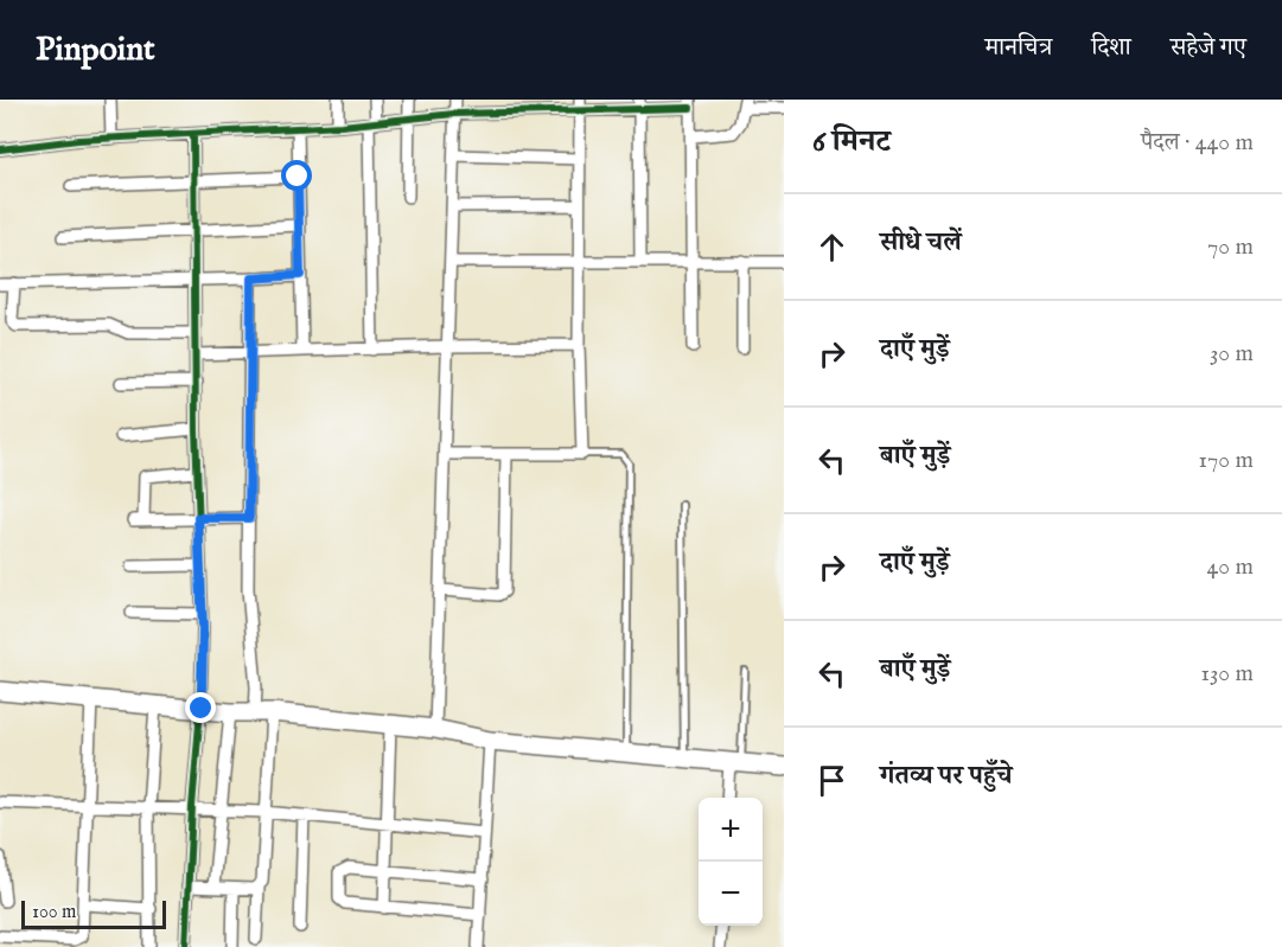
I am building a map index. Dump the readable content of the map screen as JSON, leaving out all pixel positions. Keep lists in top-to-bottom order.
{
  "scale_bar": "100 m",
  "page": {
    "header": "Pinpoint",
    "nav": ["मानचित्र", "दिशा", "सहेजे गए"],
    "heading": ["6 मिनट", "पैदल · 440 m"],
    "list": [
      ["सीधे चलें", "70 m"],
      ["दाएँ मुड़ें", "30 m"],
      ["बाएँ मुड़ें", "170 m"],
      ["दाएँ मुड़ें", "40 m"],
      ["बाएँ मुड़ें", "130 m"],
      "गंतव्य पर पहुँचे"
    ],
    "map_buttons": ["+", "−"],
    "scale": "100 m"
  }
}
